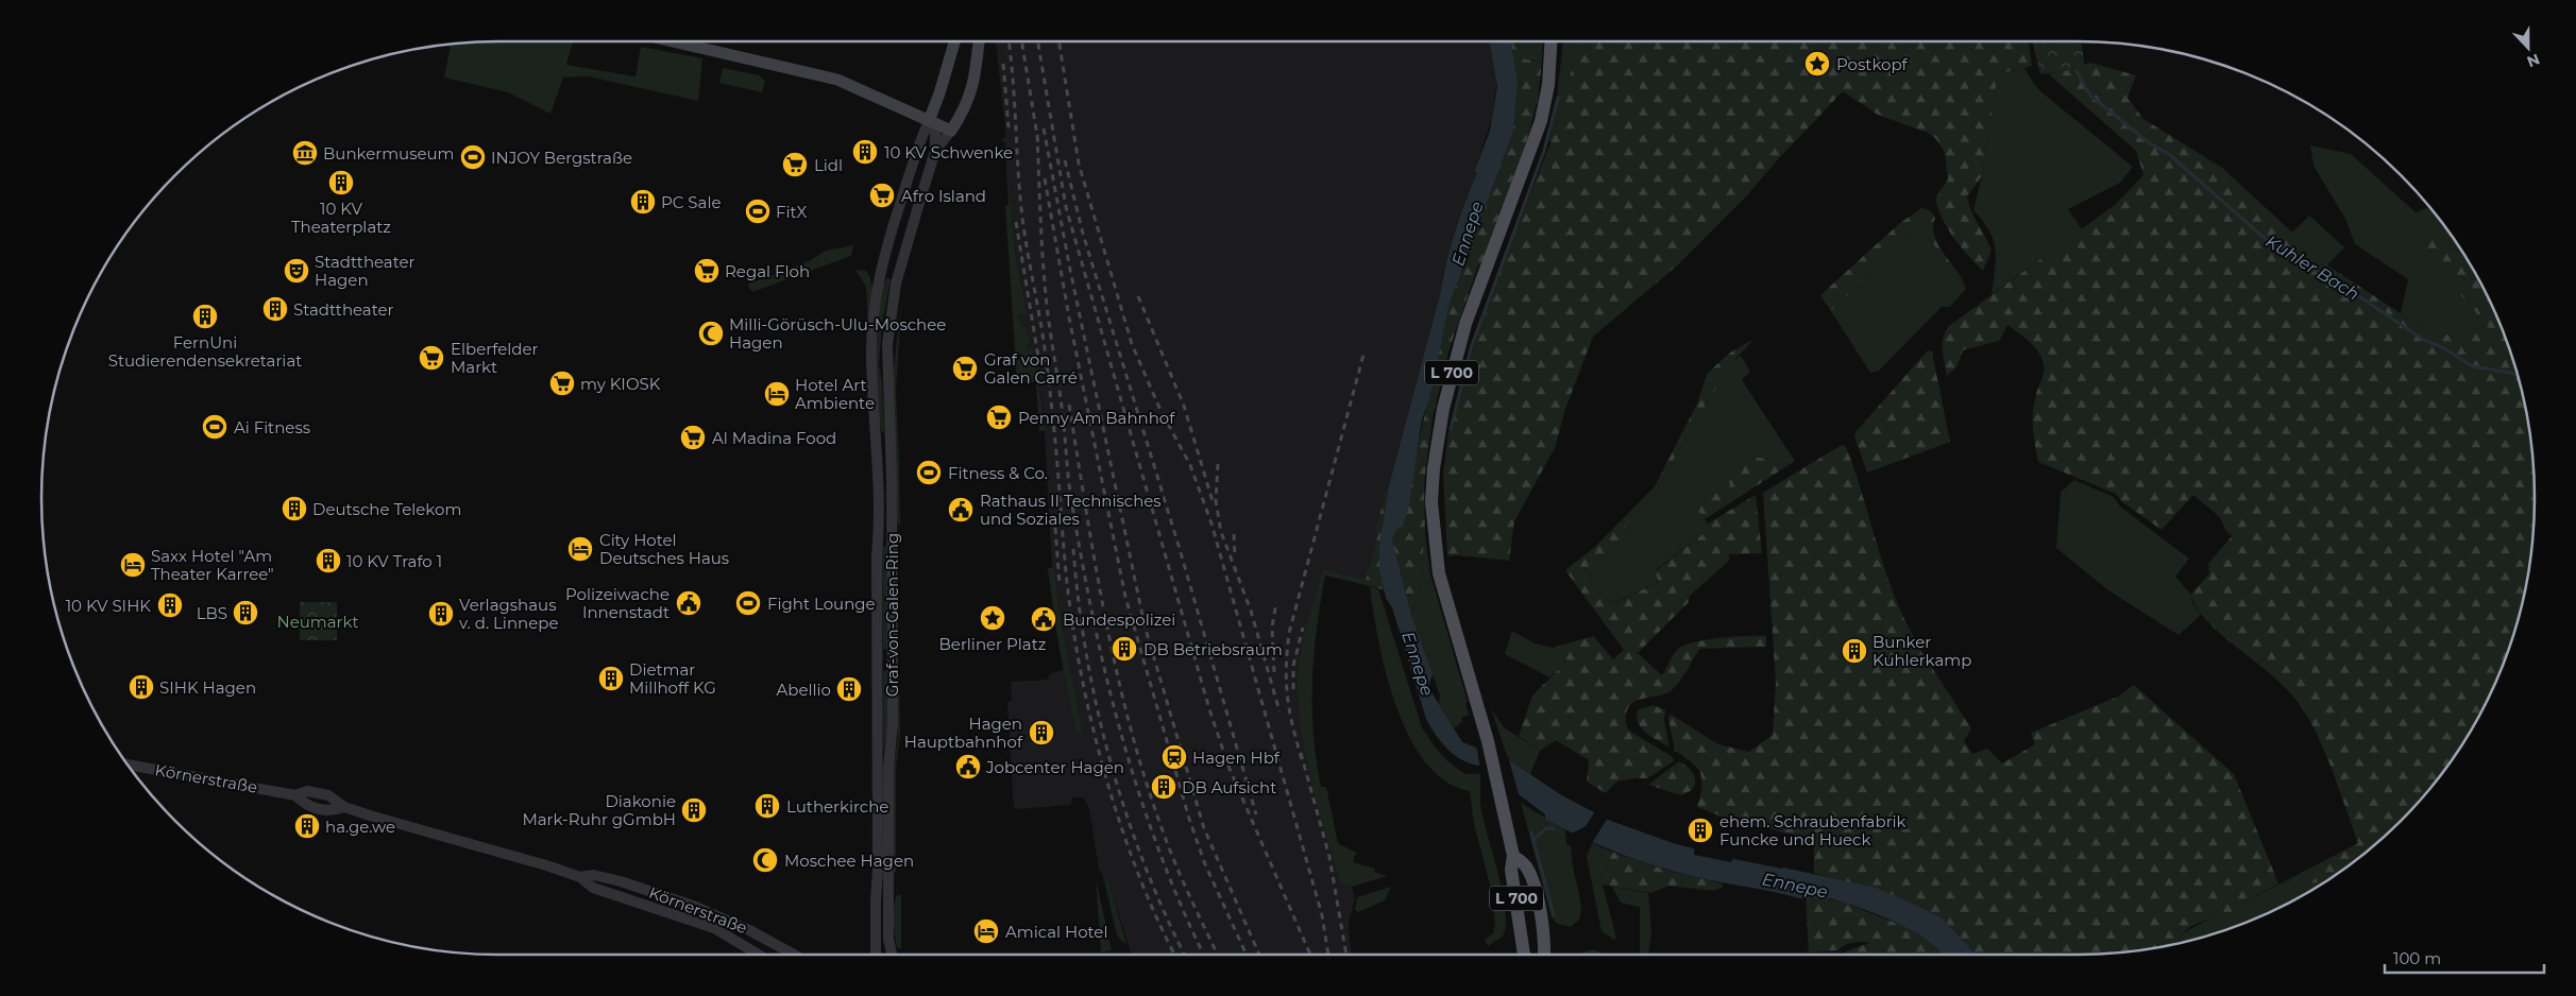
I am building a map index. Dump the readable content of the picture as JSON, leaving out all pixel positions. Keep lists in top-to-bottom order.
{
  "streets": {
    "main road": ["L 700"],
    "street": ["Graf-von-Galen-Ring", "Körnerstraße"]
  },
  "water": ["Ennepe", "Kuhler Bach"],
  "parks": ["Neumarkt"],
  "places": {
    "place": ["Postkopf", "Berliner Platz"],
    "building": [
      "10 KV Schwenke",
      "10 KV Theaterplatz",
      "PC Sale",
      "Stadttheater",
      "FernUni Studierendensekretariat",
      "Deutsche Telekom",
      "10 KV Trafo 1",
      "10 KV SIHK",
      "LBS",
      "Verlagshaus v. d. Linnepe",
      "DB Betriebsraum",
      "Bunker Kuhlerkamp",
      "Dietmar Millhoff KG",
      "SIHK Hagen",
      "Abellio",
      "Hagen Hauptbahnhof",
      "DB Aufsicht",
      "Lutherkirche",
      "Diakonie Mark-Ruhr gGmbH",
      "ha.ge.we",
      "ehem. Schraubenfabrik Funcke und Hueck"
    ],
    "museum": ["Bunkermuseum"],
    "sports": [
      "INJOY Bergstraße",
      "FitX",
      "Ai Fitness",
      "Fitness & Co.",
      "Fight Lounge"
    ],
    "supermarket": [
      "Lidl",
      "Afro Island",
      "Regal Floh",
      "Elberfelder Markt",
      "Graf von Galen Carré",
      "my KIOSK",
      "Penny Am Bahnhof",
      "Al Madina Food"
    ],
    "theatre": ["Stadttheater Hagen"],
    "mosque": ["Milli-Görüsch-Ulu-Moschee Hagen", "Moschee Hagen"],
    "hotel": [
      "Hotel Art Ambiente",
      "City Hotel Deutsches Haus",
      "Saxx Hotel \"Am Theater Karree\"",
      "Amical Hotel"
    ],
    "public building": [
      "Rathaus II Technisches und Soziales",
      "Polizeiwache Innenstadt",
      "Bundespolizei",
      "Jobcenter Hagen"
    ],
    "station": ["Hagen Hbf"]
  },
  "scale_bar": "100 m",
  "north": "bottom"
}
